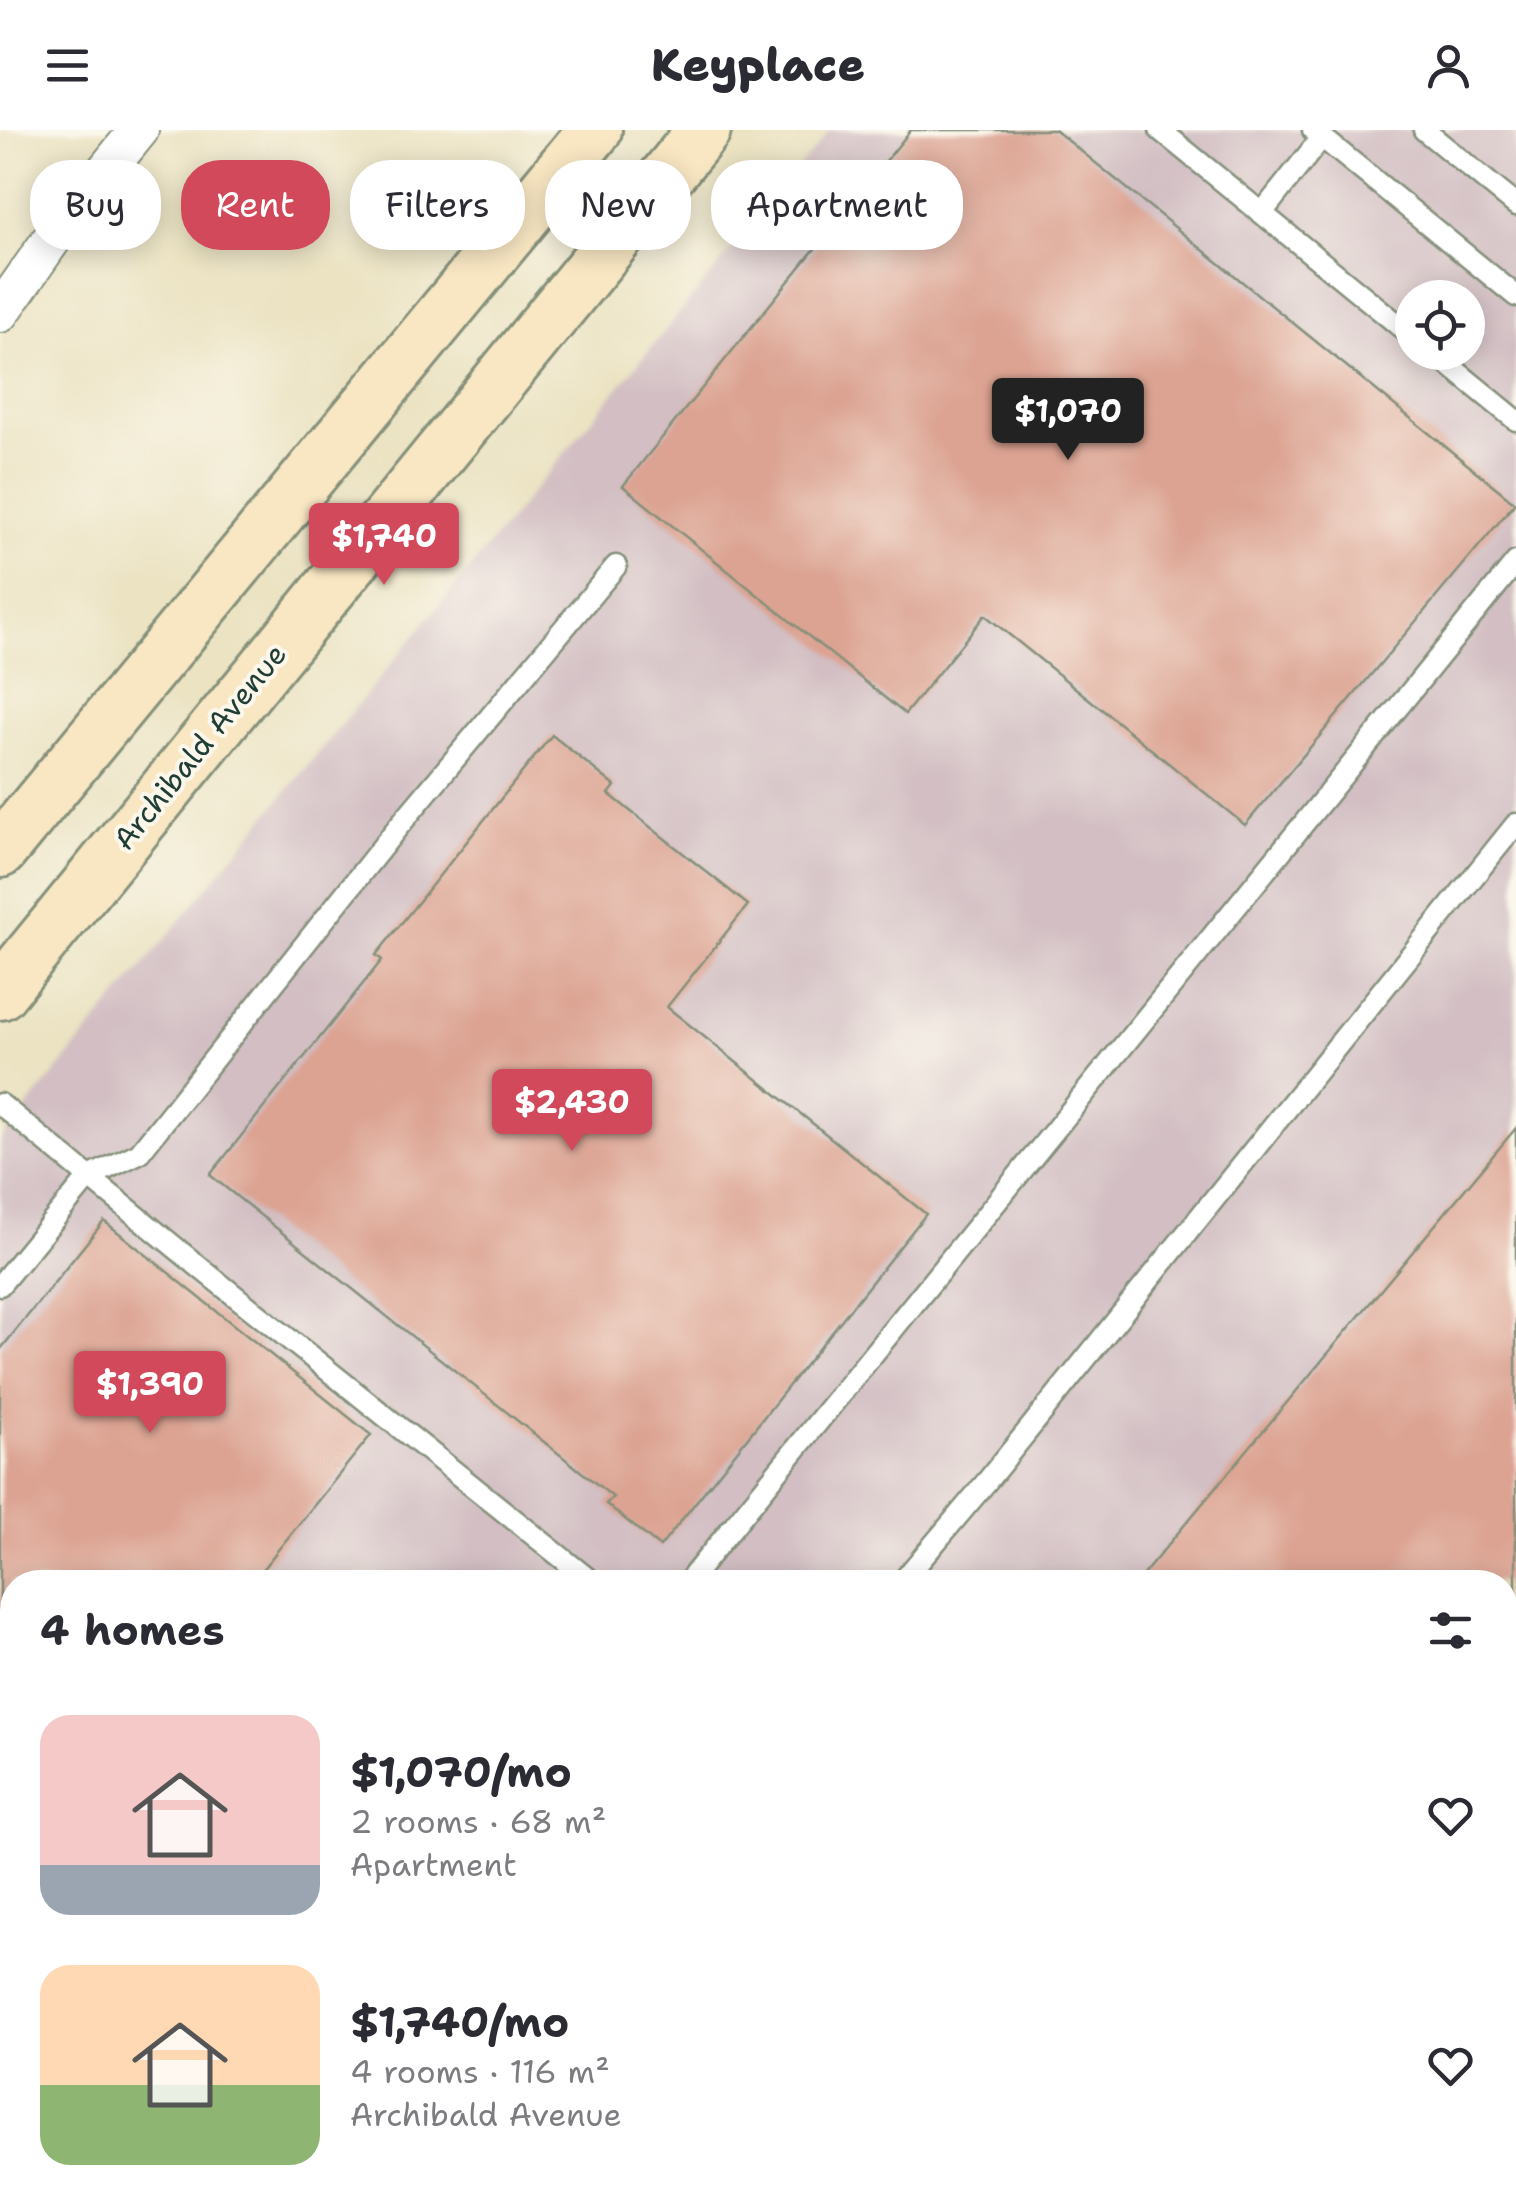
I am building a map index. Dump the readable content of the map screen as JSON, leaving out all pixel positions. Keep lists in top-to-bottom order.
{
  "streets": {
    "main road": ["Archibald Avenue"]
  },
  "page": {
    "header": "Keyplace",
    "chip": [
      "Buy",
      "Rent",
      "Filters",
      "New",
      "Apartment"
    ],
    "price": [
      "$1,070",
      "$1,740",
      "$2,430",
      "$1,390"
    ],
    "heading": "4 homes",
    "list": [
      {
        "name": "$1,070/mo",
        "note": "2 rooms · 68 m² · Apartment"
      },
      {
        "name": "$1,740/mo",
        "note": "4 rooms · 116 m² · Archibald Avenue"
      }
    ]
  }
}
